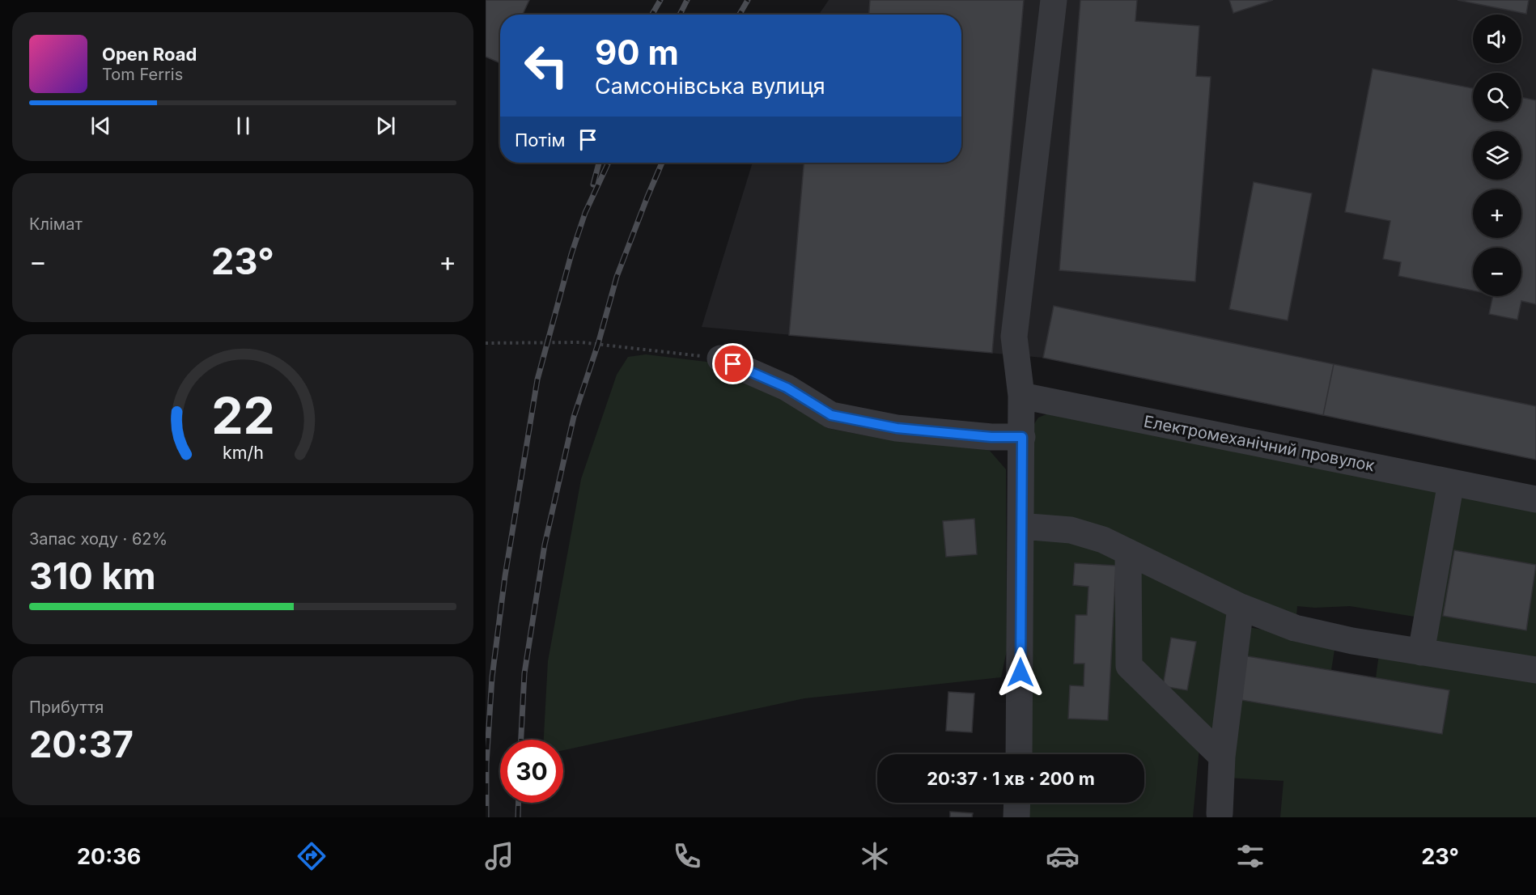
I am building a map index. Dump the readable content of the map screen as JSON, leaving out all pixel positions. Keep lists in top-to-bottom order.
{
  "streets": {
    "street": ["Електромеханічний провулок"]
  },
  "page": {
    "map_buttons": ["+", "−"],
    "turn": ["90 m", "Самсонівська вулиця"],
    "song": ["Open Road", "Tom Ferris"],
    "then": "Потім",
    "tile": [
      "Клімат",
      ["Запас ходу · 62%", "310 km"],
      ["Прибуття", "20:37"]
    ],
    "heat": ["−", "23°", "+"],
    "limit": "30",
    "trip": "20:37 · 1 хв · 200 m",
    "tabs": ["20:36", "23°"],
    "gauge": ["22", "km/h"]
  }
}
